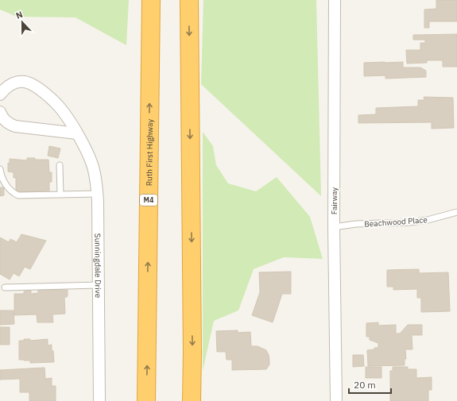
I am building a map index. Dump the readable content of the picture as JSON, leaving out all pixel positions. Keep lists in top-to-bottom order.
{
  "streets": {
    "highway": ["Ruth First Highway", "M4"],
    "street": ["Fairway", "Sunningdale Drive"],
    "lane": ["Beachwood Place"]
  },
  "crossings": [
    ["Fairway", "Beachwood Place"]
  ],
  "scale_bar": "20 m",
  "north": "top"
}
